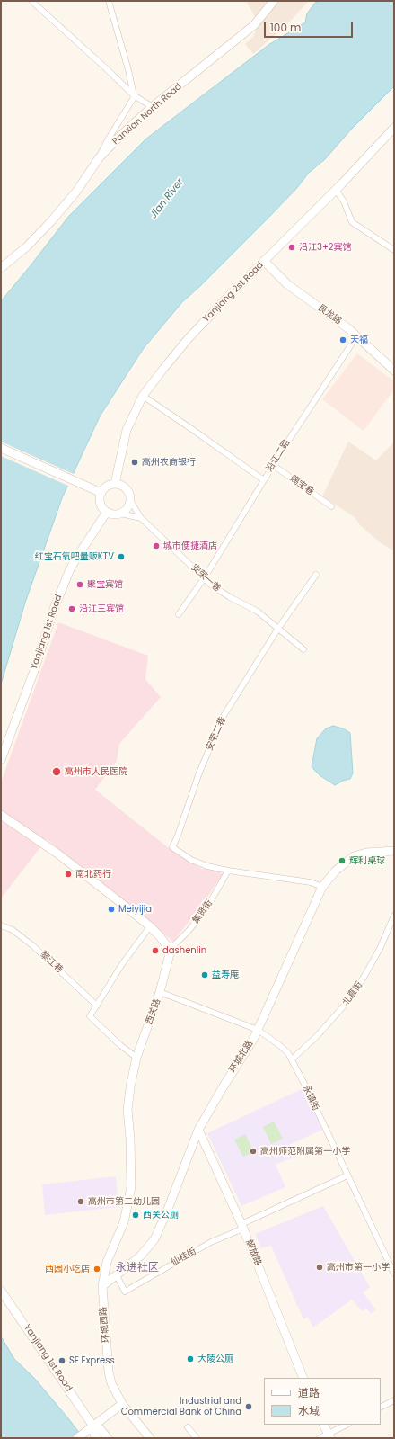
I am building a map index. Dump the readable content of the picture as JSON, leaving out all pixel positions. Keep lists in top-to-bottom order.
{
  "streets": {
    "street": [
      "Panxian North Road",
      "Yanjiang 2st Road",
      "艮龙路",
      "沿江二路",
      "赐宝巷",
      "安荣一巷",
      "Yanjiang 1st Road",
      "安荣二巷",
      "集贤街",
      "黎江巷",
      "北直街",
      "西关路",
      "环城北路",
      "永镇街",
      "解放路",
      "仙桂街",
      "环城西路"
    ]
  },
  "crossings": [
    ["Yanjiang 2st Road", "艮龙路"],
    ["Yanjiang 2st Road", "Yanjiang 1st Road"],
    ["艮龙路", "沿江二路"],
    ["沿江二路", "赐宝巷"],
    ["沿江二路", "安荣一巷"],
    ["安荣一巷", "安荣二巷"],
    ["安荣二巷", "集贤街"],
    ["集贤街", "西关路"],
    ["北直街", "永镇街"],
    ["西关路", "环城北路"],
    ["西关路", "永镇街"],
    ["西关路", "环城西路"],
    ["环城北路", "永镇街"],
    ["环城北路", "解放路"],
    ["环城北路", "仙桂街"],
    ["环城北路", "环城西路"],
    ["永镇街", "仙桂街"],
    ["解放路", "仙桂街"]
  ],
  "districts": ["永进社区"],
  "water": ["Jian River"],
  "places": [
    "沿江3+2宾馆",
    "天福",
    "高州农商银行",
    "城市便捷酒店",
    "红宝石氧吧量贩KTV",
    "聚宝宾馆",
    "沿江三宾馆",
    "高州市人民医院",
    "辉利桌球",
    "南北药行",
    "Meiyijia",
    "dashenlin",
    "益寿庵",
    "高州师范附属第一小学",
    "高州市第二幼儿园",
    "西关公厕",
    "高州市第一小学",
    "西园小吃店",
    "大陵公厕",
    "SF Express",
    "Industrial and Commercial Bank of China"
  ],
  "legend": ["道路", "水域"],
  "scale_bar": "100 m"
}
